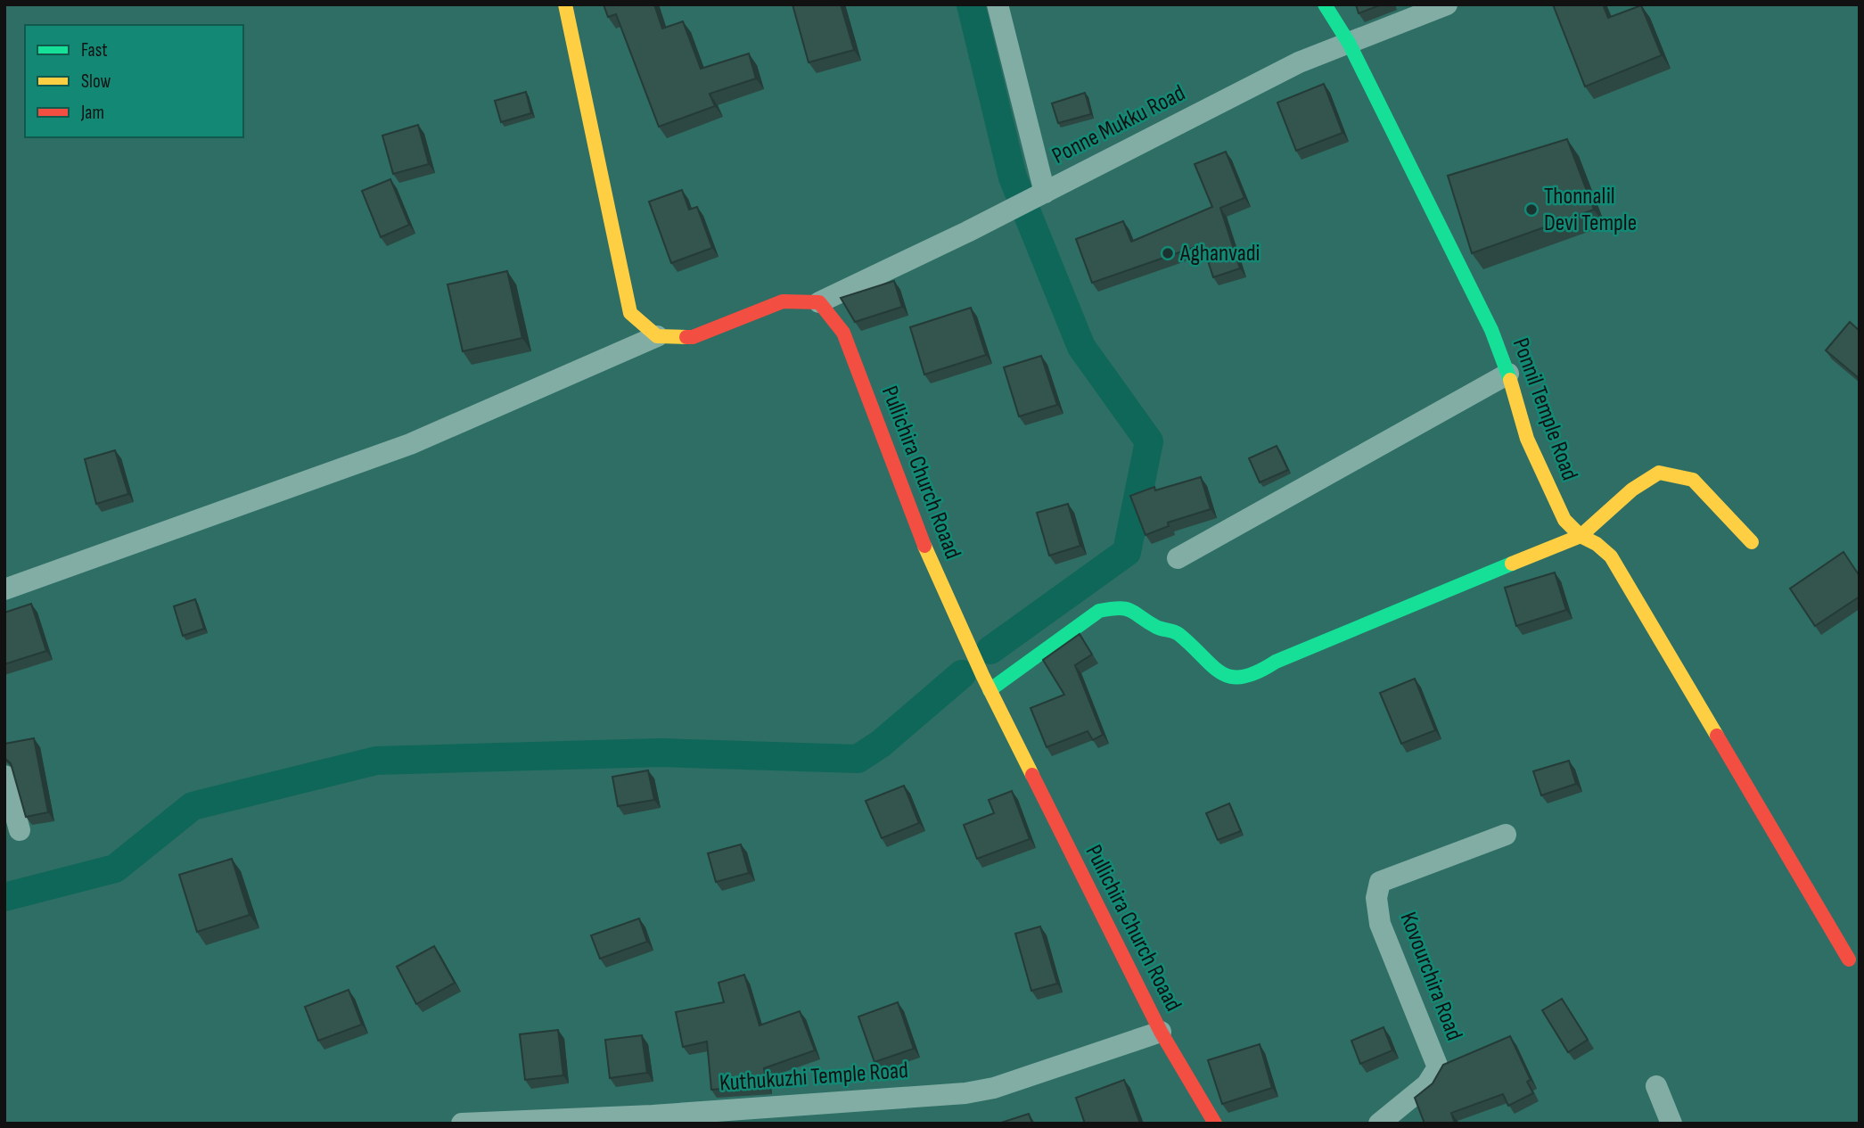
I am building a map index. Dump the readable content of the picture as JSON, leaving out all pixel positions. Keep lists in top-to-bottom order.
{
  "streets": {
    "street": [
      "Ponne Mukku Road",
      "Ponnil Temple Road",
      "Pullichira Church Roaad",
      "Kovourchira Road",
      "Kuthukuzhi Temple Road"
    ]
  },
  "crossings": [
    ["Ponne Mukku Road", "Ponnil Temple Road"],
    ["Ponne Mukku Road", "Pullichira Church Roaad"],
    ["Pullichira Church Roaad", "Kuthukuzhi Temple Road"]
  ],
  "places": ["Thonnalil Devi Temple", "Aghanvadi"],
  "legend": ["Fast", "Slow", "Jam"]
}
